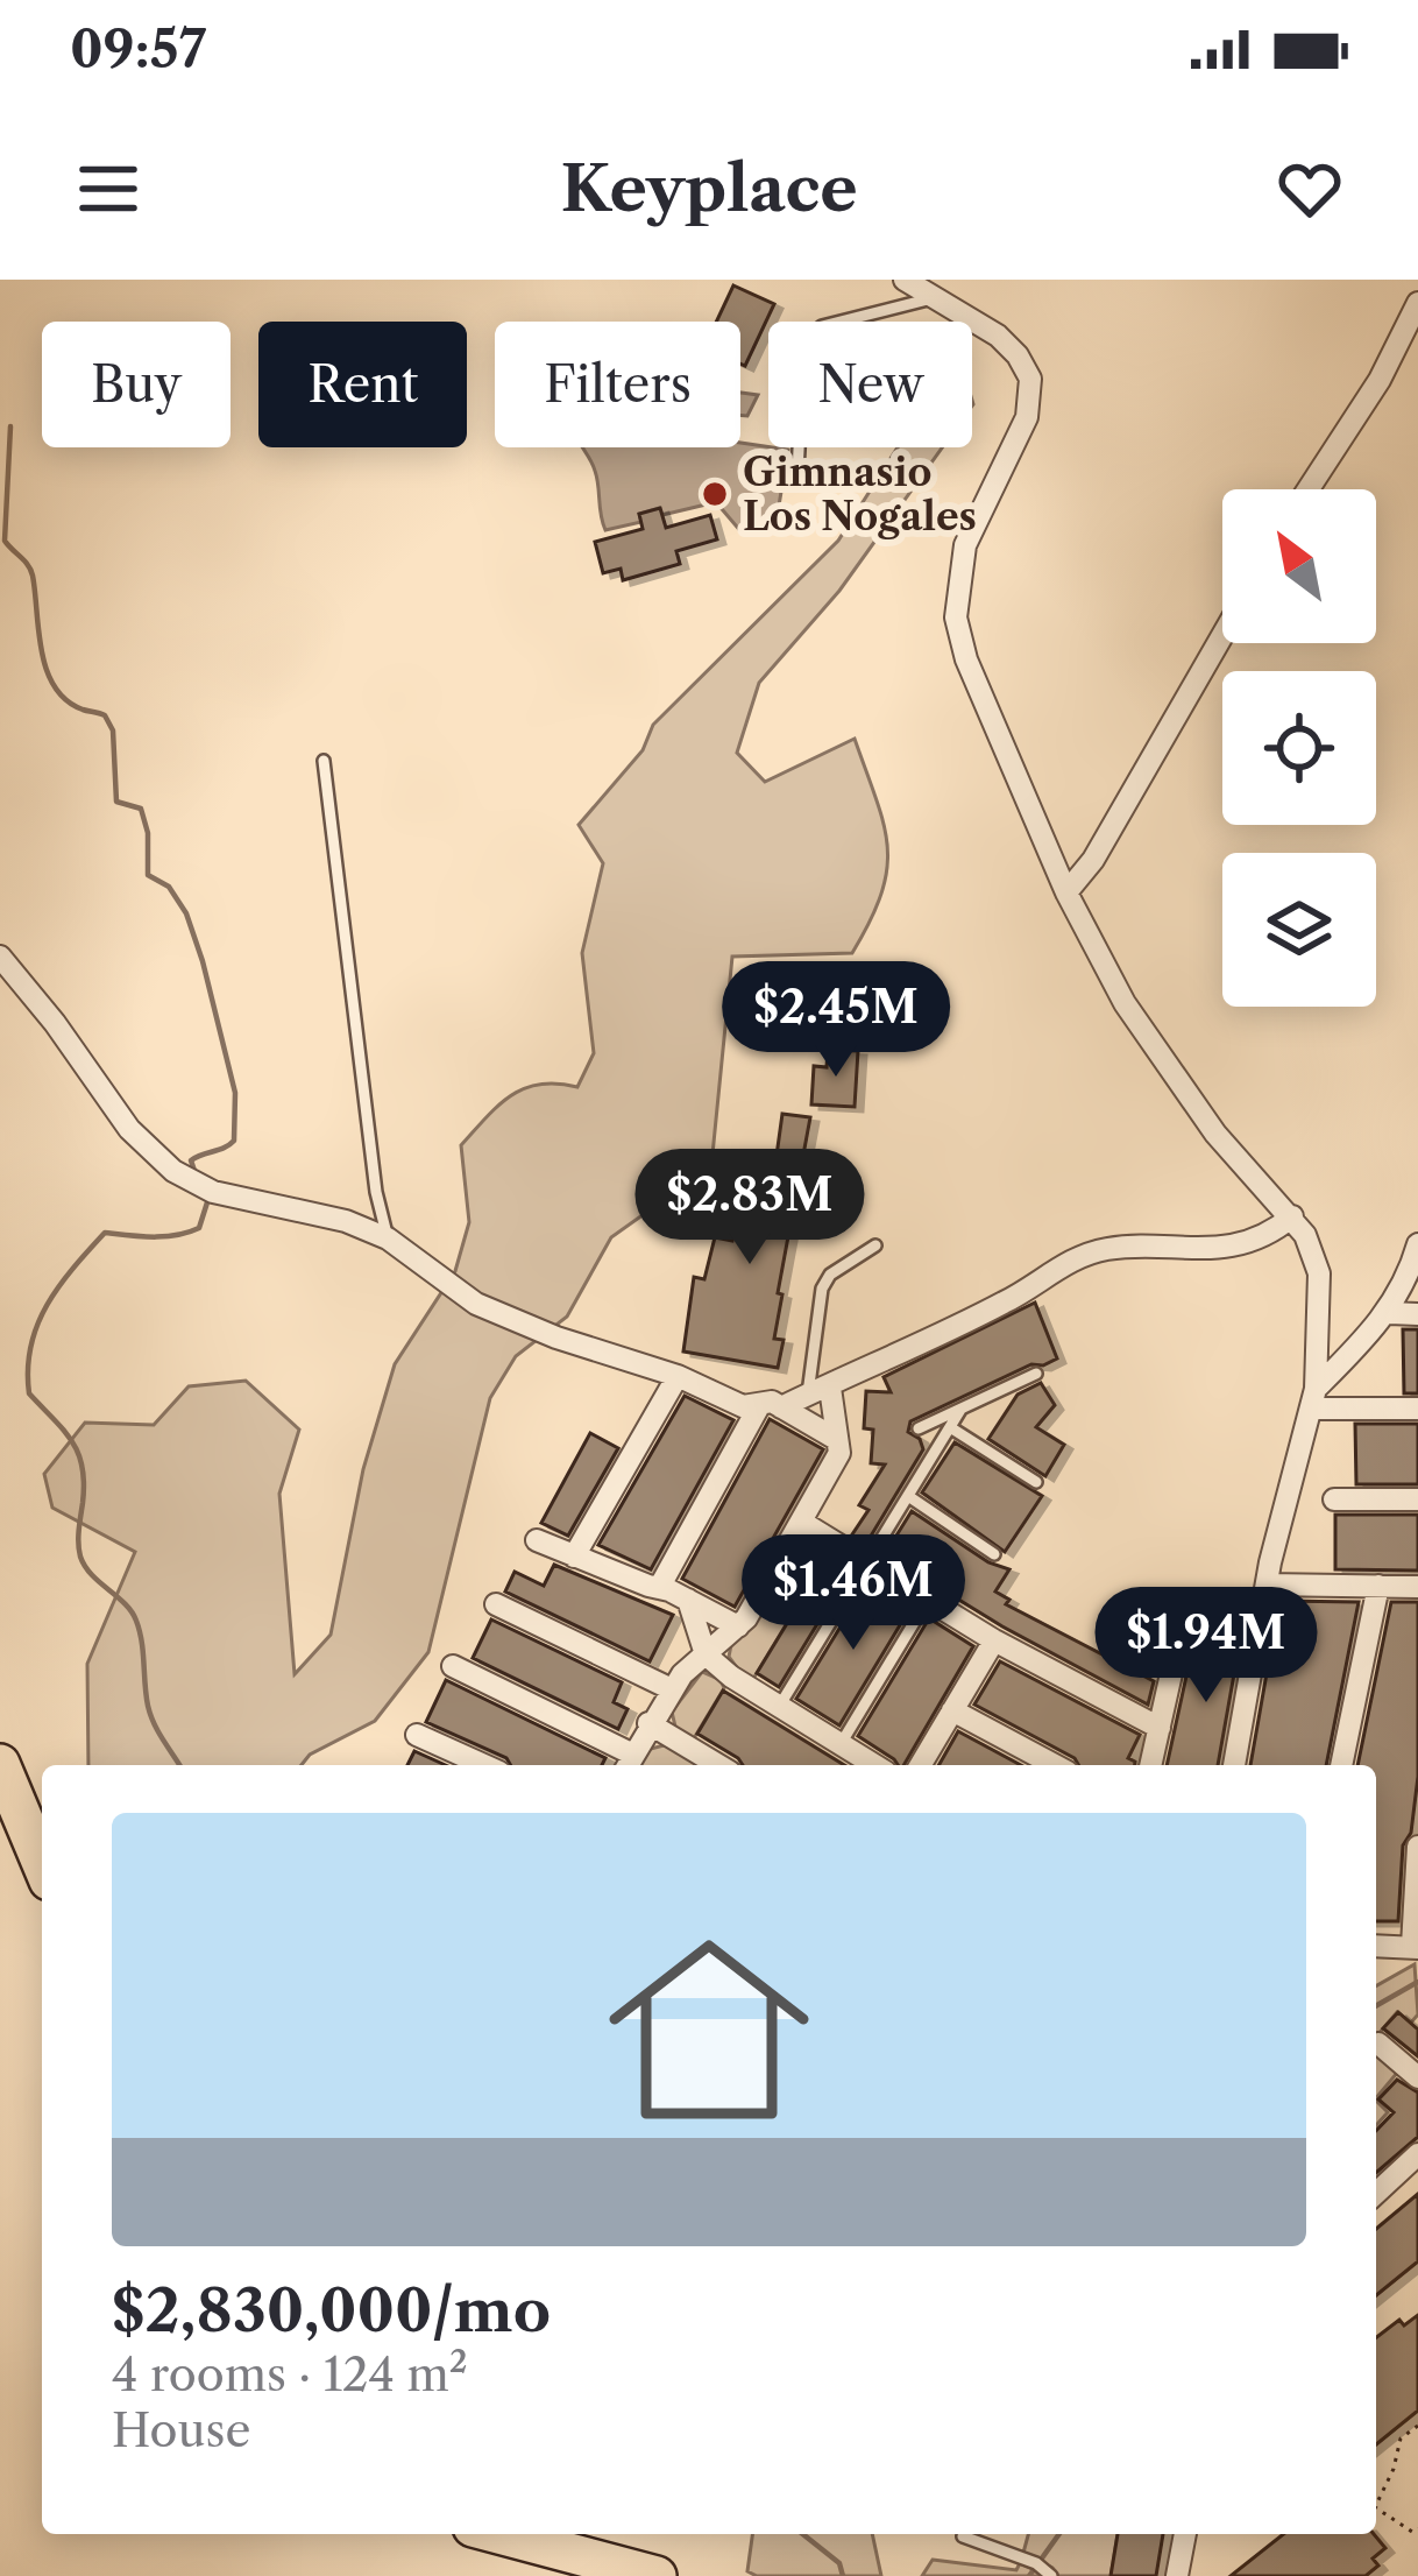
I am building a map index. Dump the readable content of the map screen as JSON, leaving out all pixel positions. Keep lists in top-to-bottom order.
{
  "places": ["Gimnasio Los Nogales"],
  "north": "top left",
  "page": {
    "status": "09:57",
    "header": "Keyplace",
    "chip": [
      "Buy",
      "Rent",
      "Filters",
      "New"
    ],
    "price": [
      "$2.45M",
      "$2.83M",
      "$1.46M",
      "$1.94M"
    ],
    "list": [
      {
        "name": "$2,830,000/mo",
        "note": "4 rooms · 124 m² · House"
      }
    ]
  }
}
